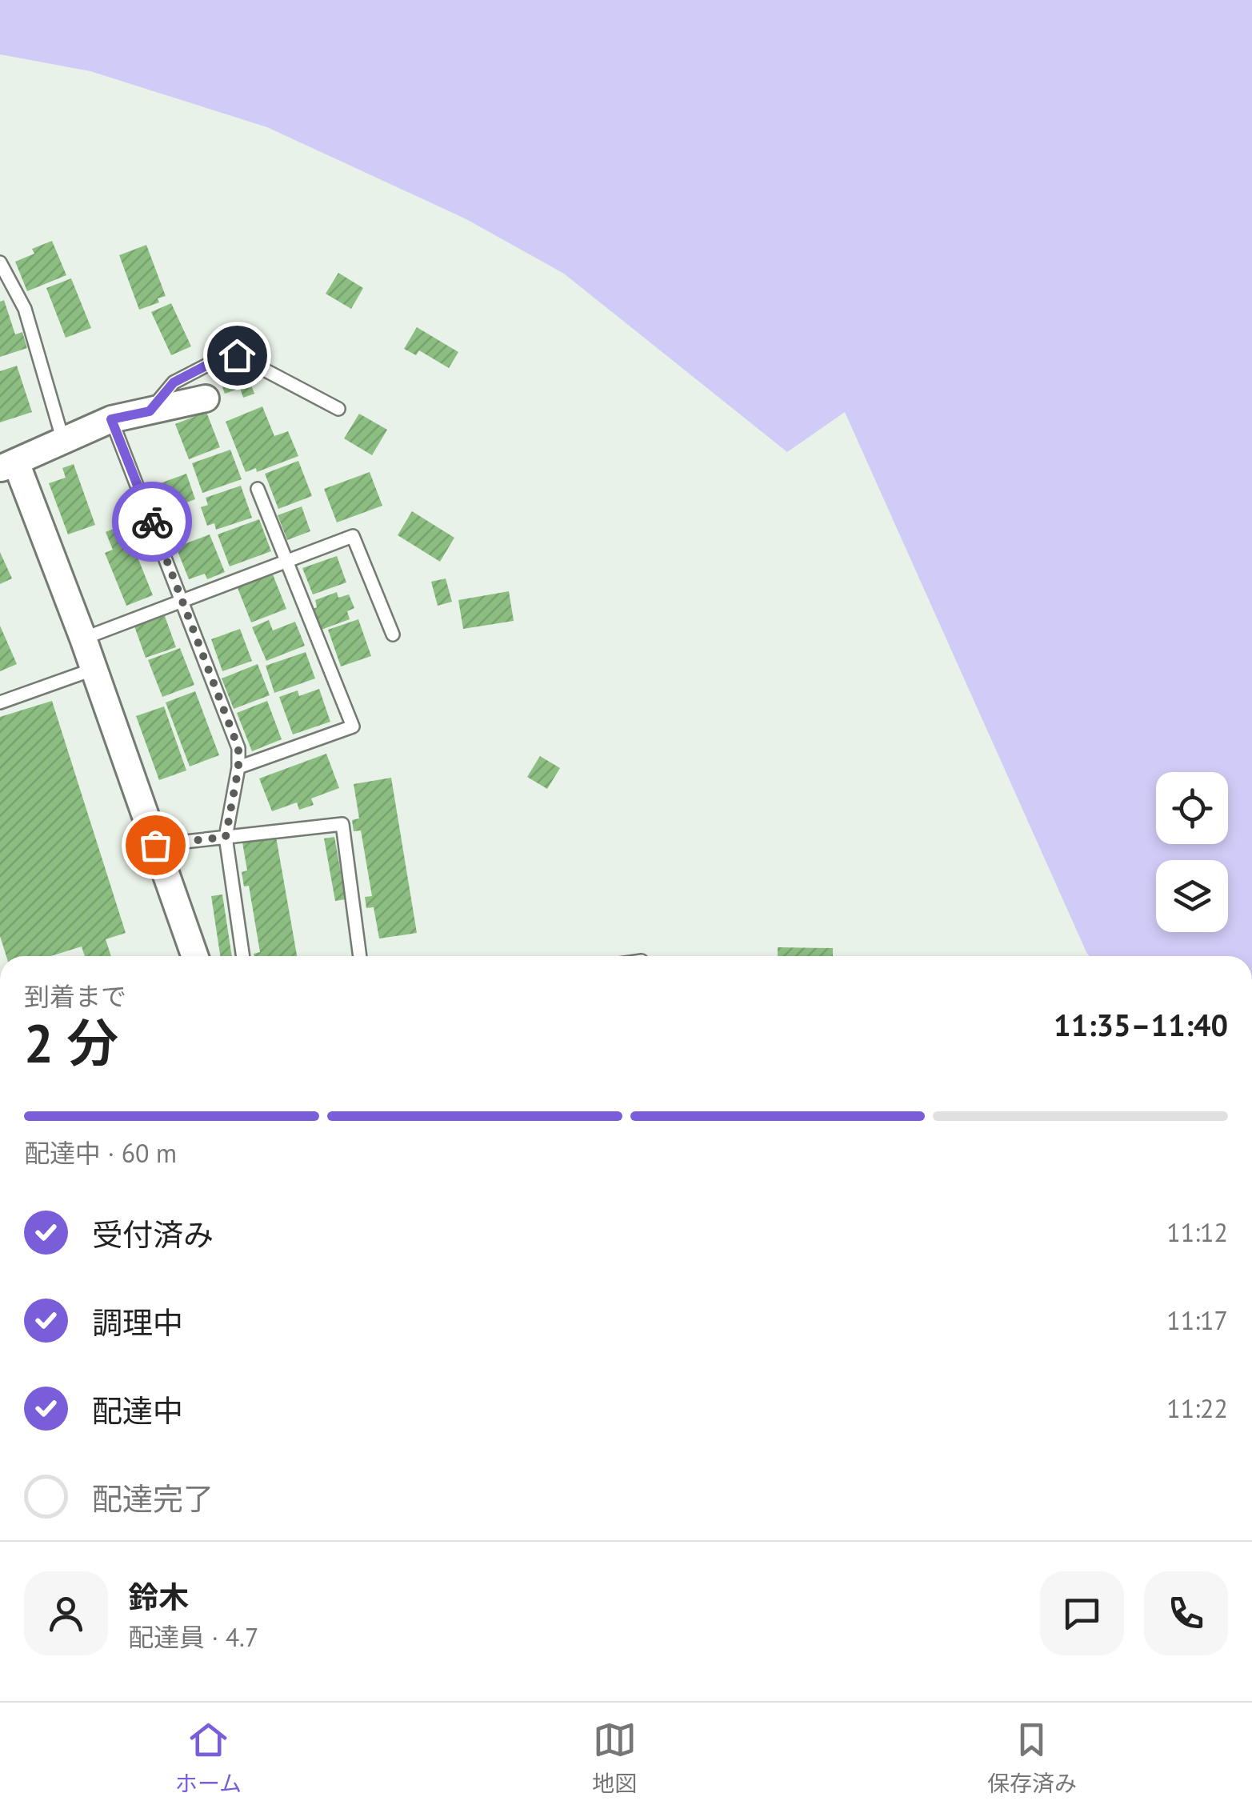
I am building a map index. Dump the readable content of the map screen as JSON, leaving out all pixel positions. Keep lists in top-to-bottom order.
{
  "page": {
    "heading": ["2 分", "到着まで", "11:35–11:40"],
    "panel": ["鈴木", "配達員 · 4.7"],
    "bar": "配達中 · 60 m",
    "list": [
      ["受付済み", "11:12"],
      ["調理中", "11:17"],
      ["配達中", "11:22"],
      "配達完了"
    ],
    "tabs": ["ホーム", "地図", "保存済み"]
  }
}
